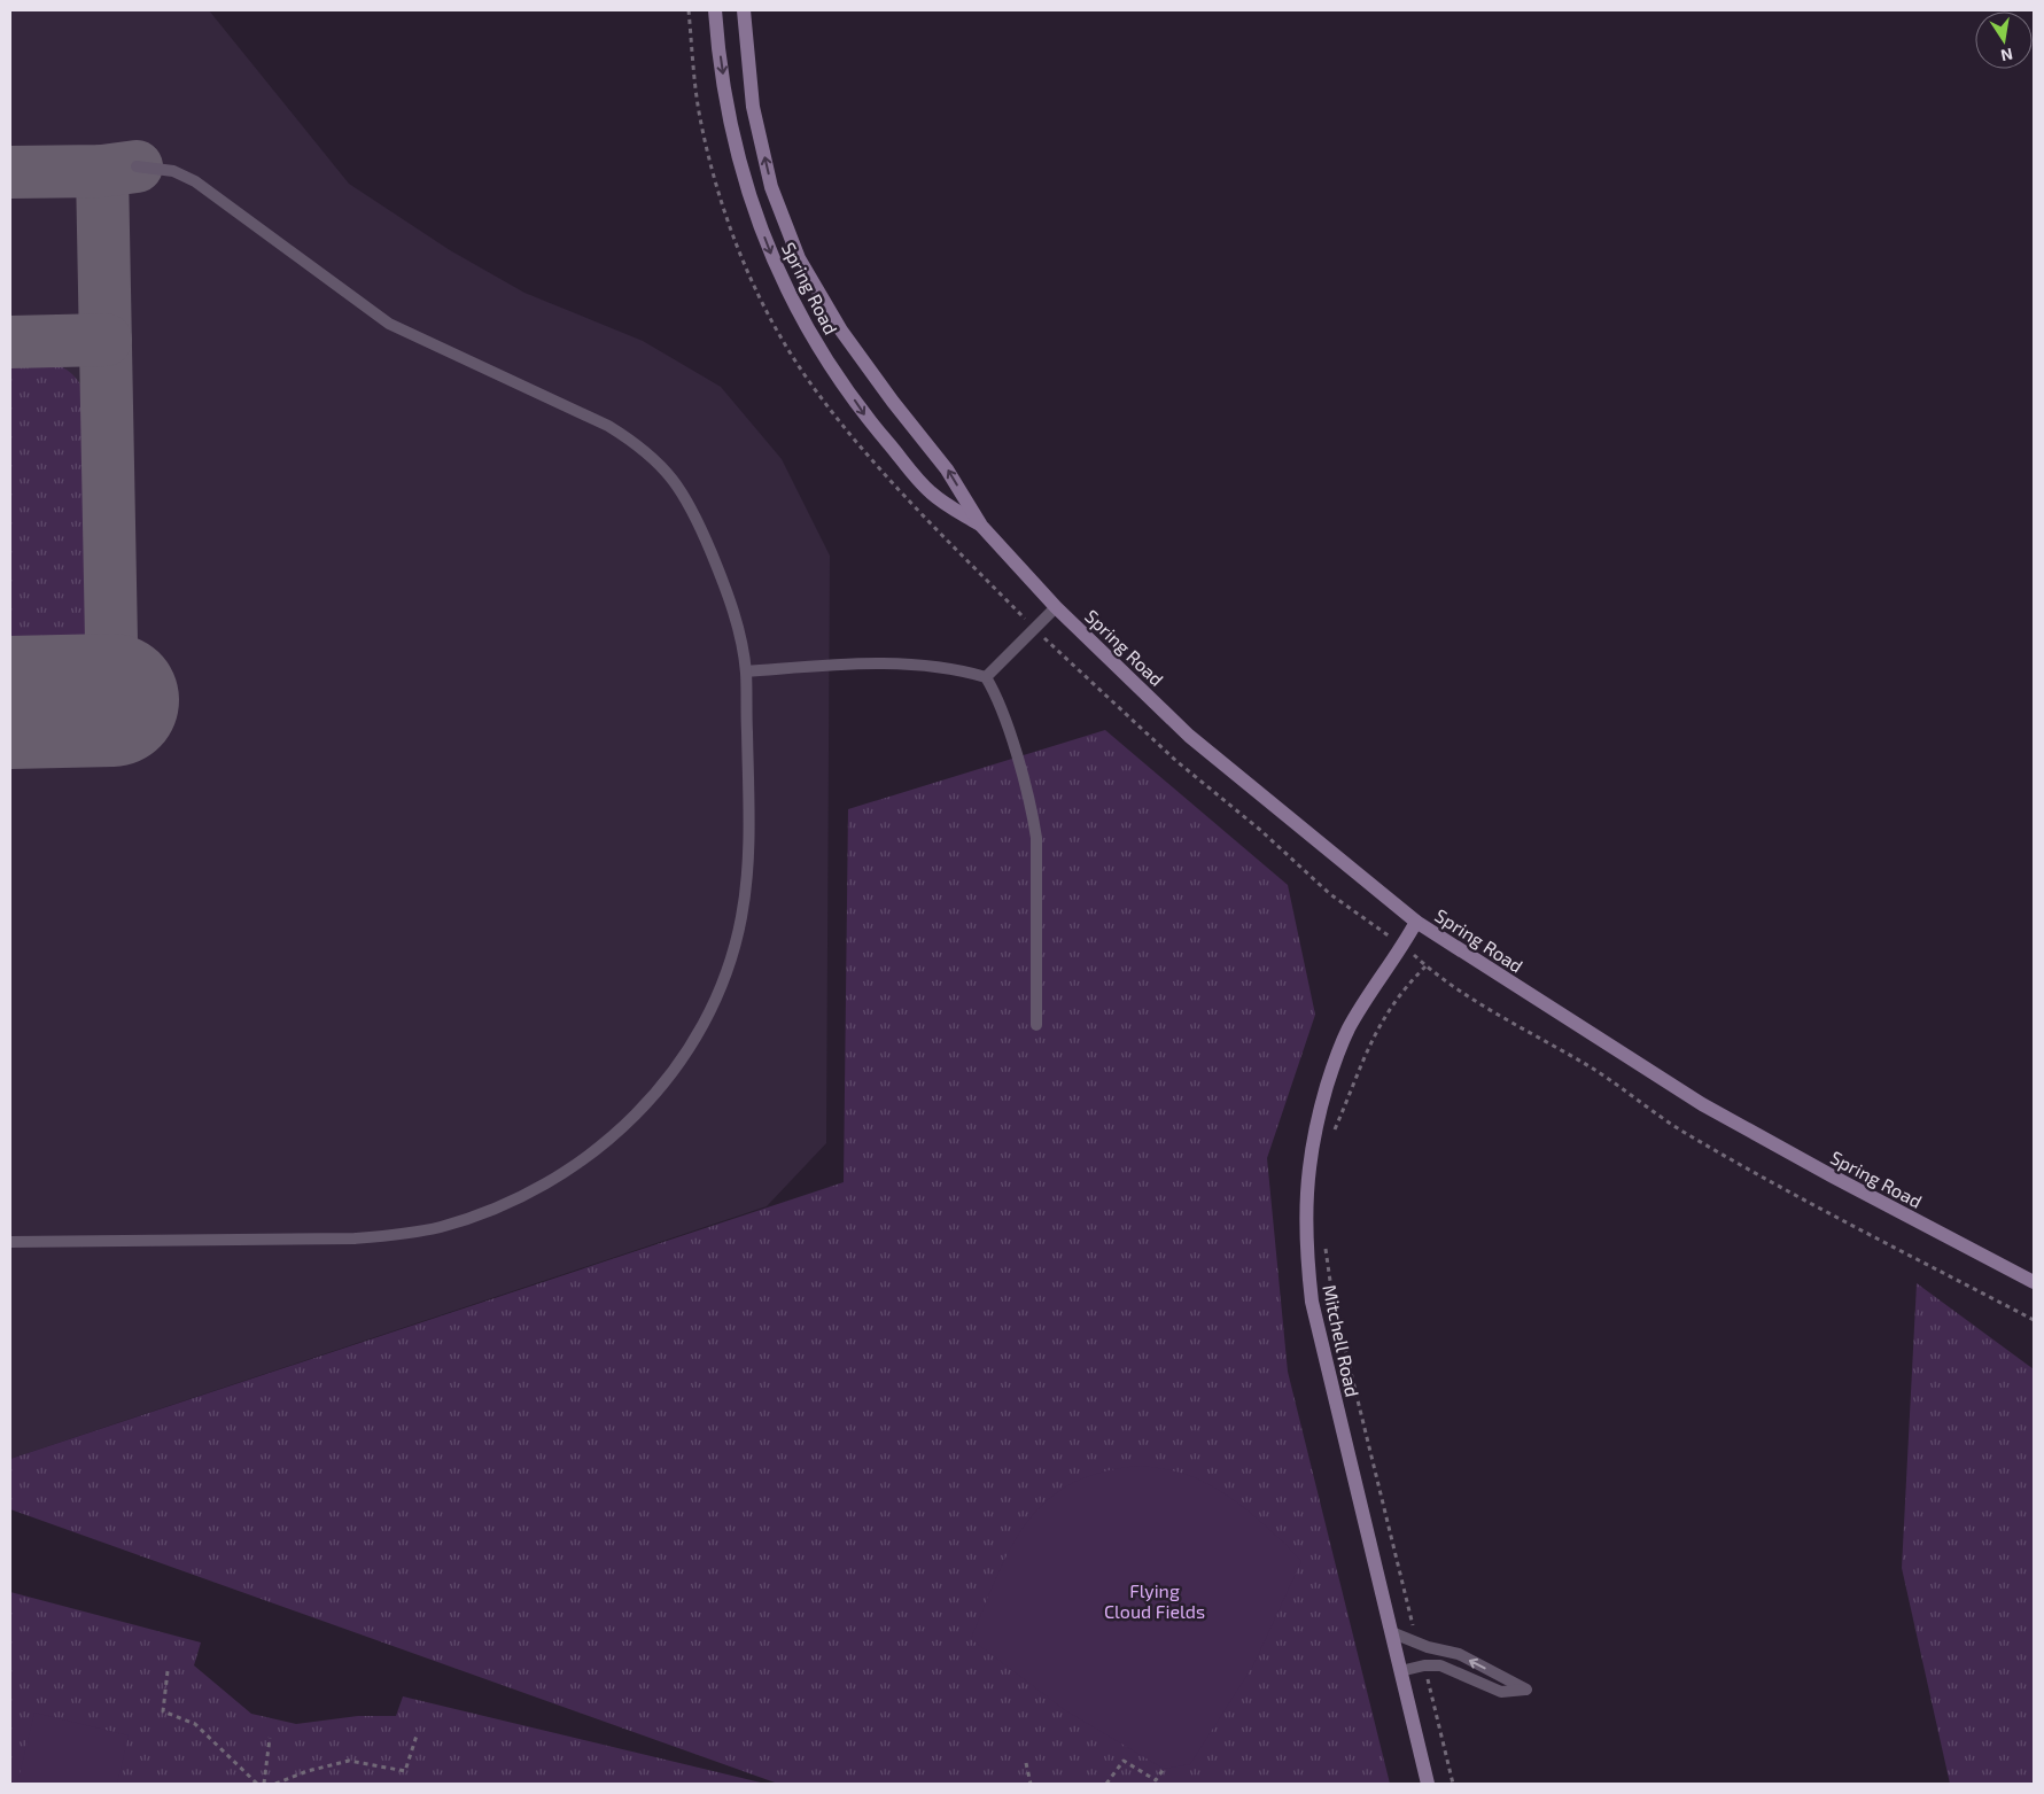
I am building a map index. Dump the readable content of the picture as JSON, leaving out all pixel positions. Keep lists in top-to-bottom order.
{
  "streets": {
    "main road": ["Spring Road", "Mitchell Road"]
  },
  "crossings": [
    ["Spring Road", "Mitchell Road"]
  ],
  "parks": ["Flying Cloud Fields"],
  "north": "bottom"
}
